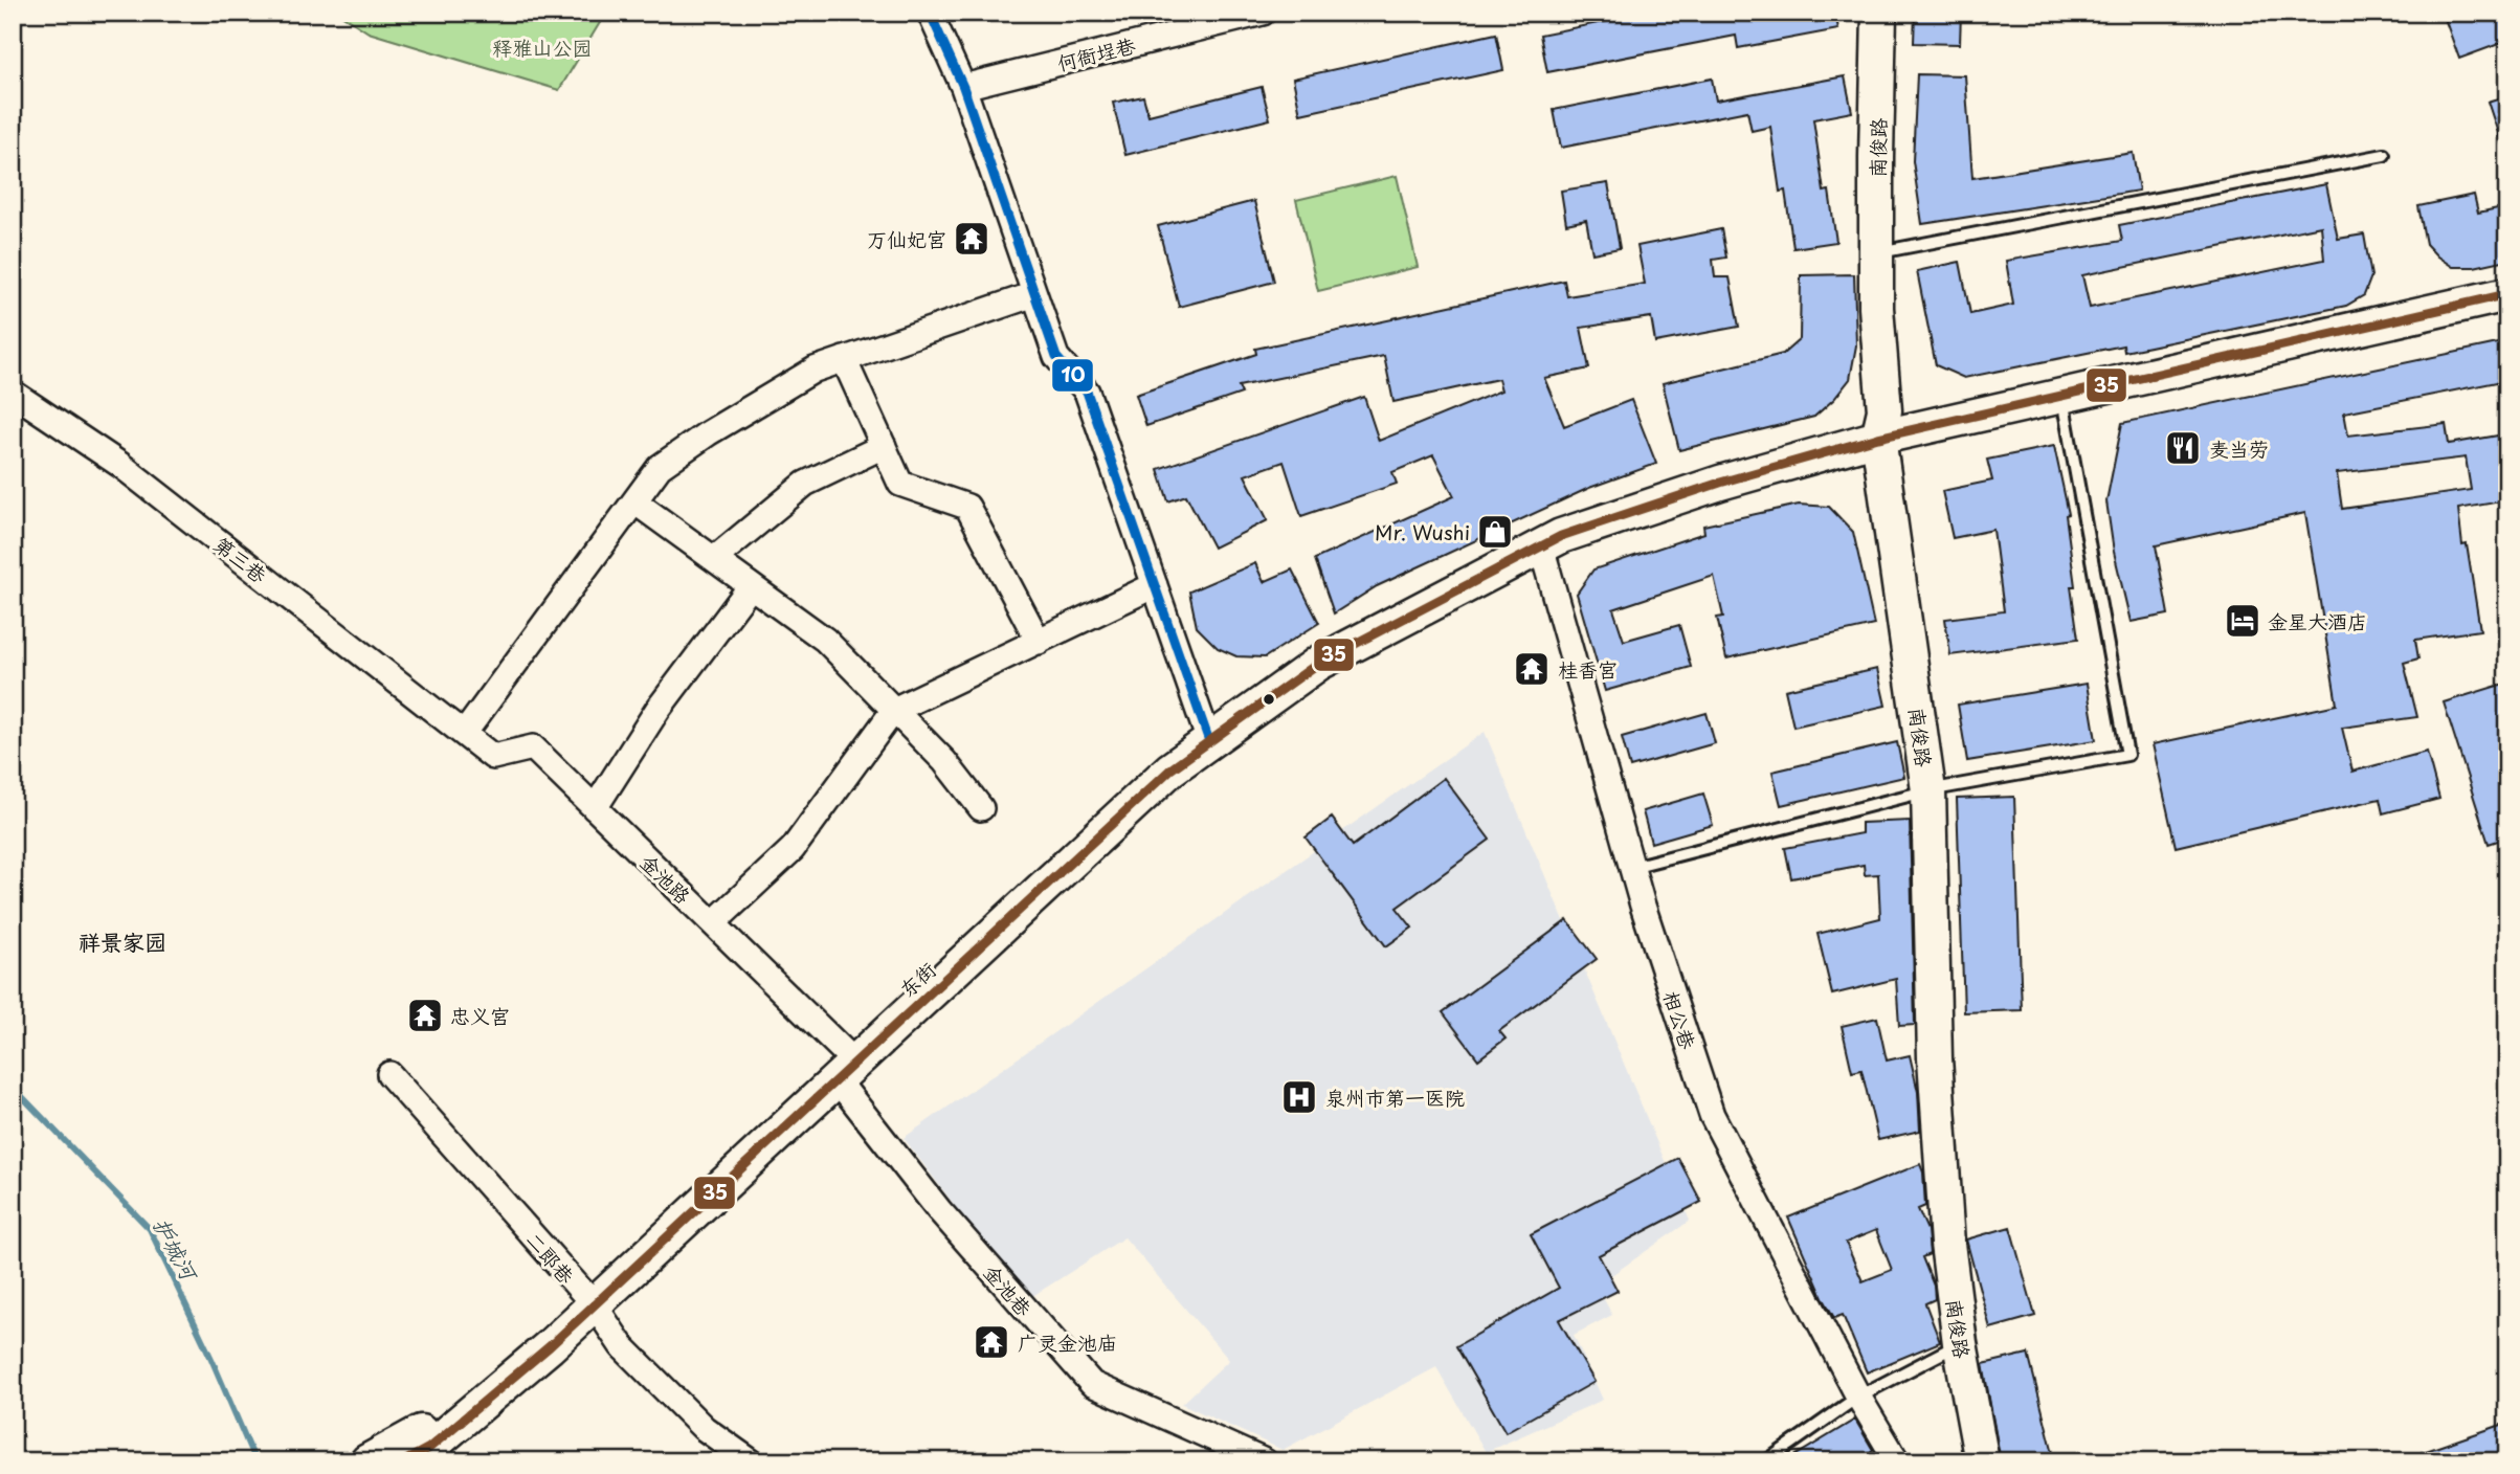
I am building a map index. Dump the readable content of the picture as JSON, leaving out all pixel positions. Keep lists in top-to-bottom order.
{
  "streets": {
    "main road": ["南俊路", "东街"],
    "street": [
      "何衙埕巷",
      "第三巷",
      "金池路",
      "相公巷",
      "二郎巷",
      "金池巷"
    ]
  },
  "crossings": [
    ["南俊路", "东街"],
    ["第三巷", "金池路"],
    ["金池路", "东街"],
    ["金池路", "金池巷"],
    ["东街", "相公巷"],
    ["东街", "二郎巷"],
    ["东街", "金池巷"]
  ],
  "districts": ["祥景家园"],
  "water": ["护城河"],
  "parks": ["释雅山公园"],
  "places": {
    "temple": [
      "万仙妃宫",
      "桂香宫",
      "忠义宫",
      "广灵金池庙"
    ],
    "restaurant": ["麦当劳"],
    "shop": ["Mr. Wushi"],
    "hotel": ["金星大酒店"],
    "hospital": ["泉州市第一医院"]
  },
  "lines": ["transit line 10", "transit line 35"]
}
